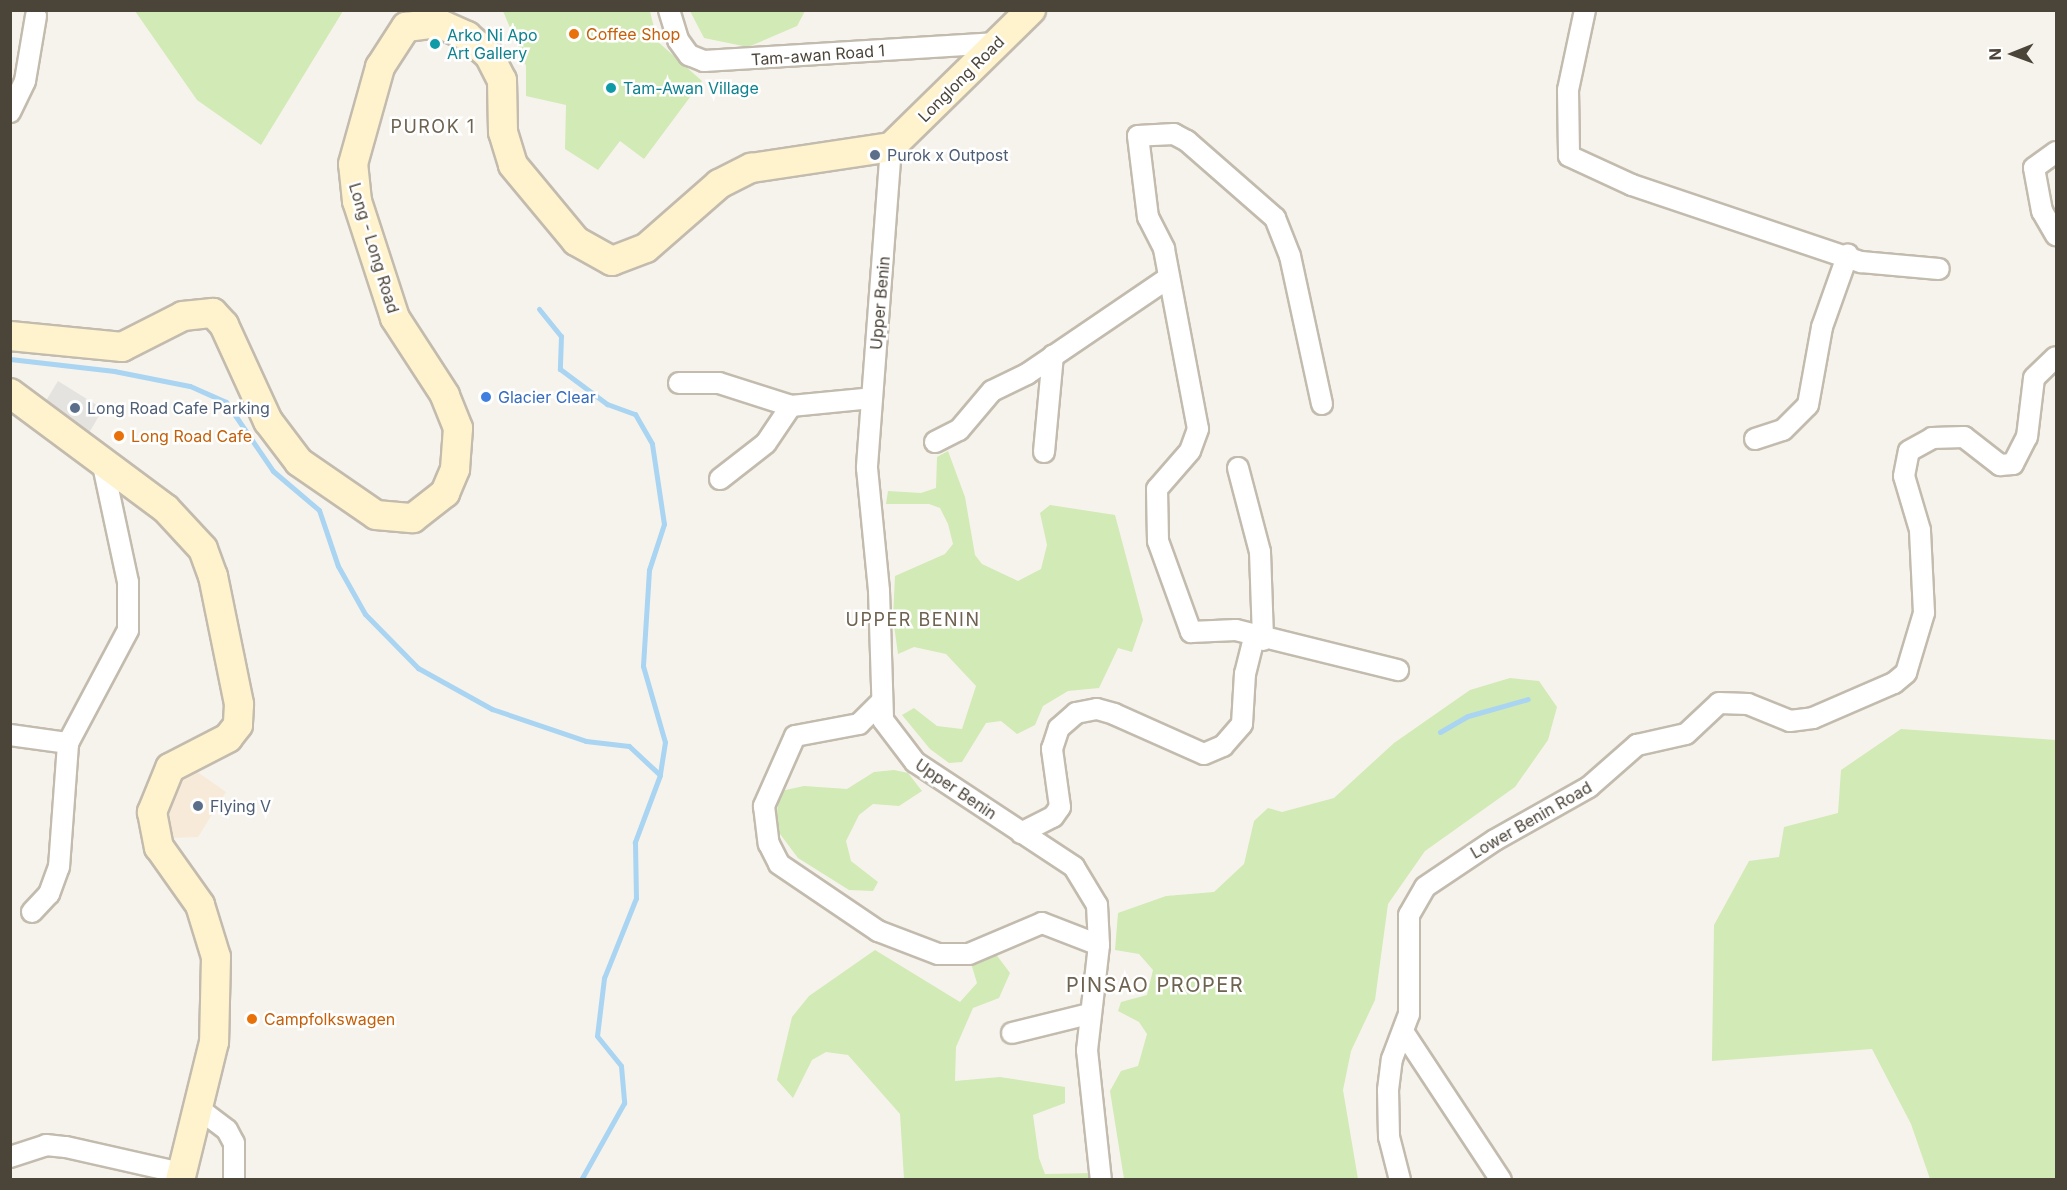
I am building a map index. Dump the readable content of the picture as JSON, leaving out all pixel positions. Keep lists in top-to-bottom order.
{
  "streets": {
    "main road": ["Longlong Road", "Long - Long Road"],
    "street": ["Tam-awan Road 1", "Upper Benin", "Lower Benin Road"]
  },
  "crossings": [
    ["Tam-awan Road 1", "Longlong Road"],
    ["Longlong Road", "Long - Long Road"],
    ["Longlong Road", "Upper Benin"],
    ["Long - Long Road", "Upper Benin"]
  ],
  "districts": ["PUROK 1", "UPPER BENIN", "PINSAO PROPER"],
  "places": [
    "Coffee Shop",
    "Arko Ni Apo Art Gallery",
    "Tam-Awan Village",
    "Purok x Outpost",
    "Glacier Clear",
    "Long Road Cafe Parking",
    "Long Road Cafe",
    "Flying V",
    "Campfolkswagen"
  ],
  "north": "left"
}
